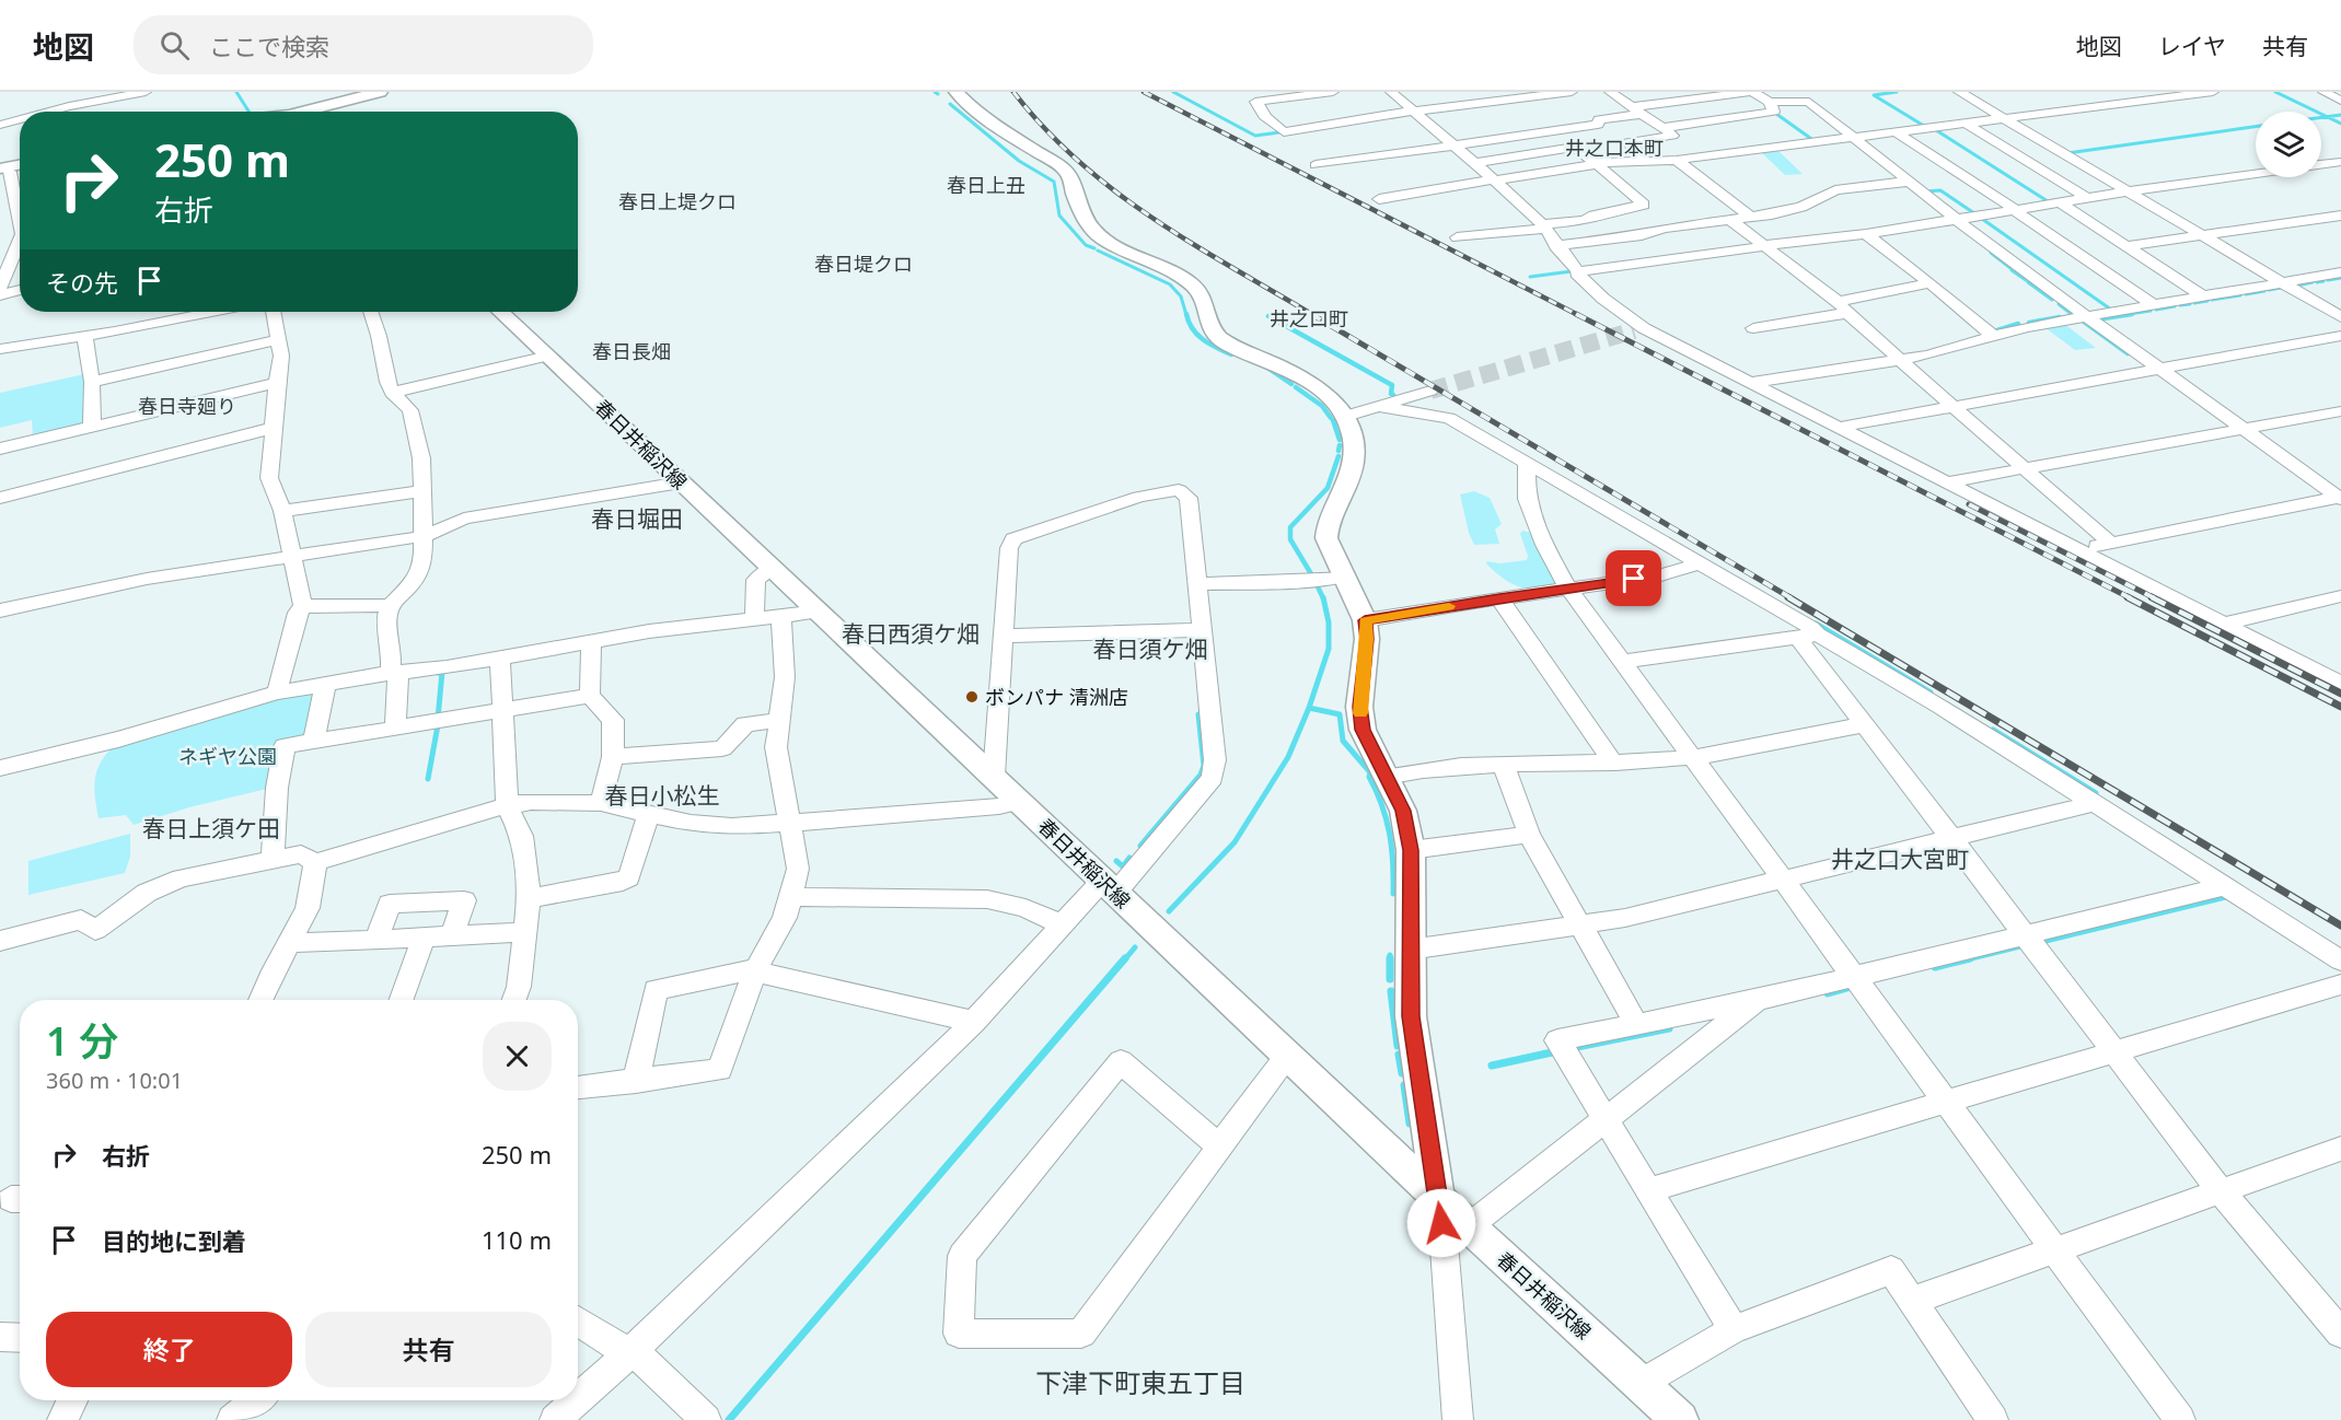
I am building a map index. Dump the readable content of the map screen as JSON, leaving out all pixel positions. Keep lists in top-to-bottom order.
{
  "streets": {
    "main road": ["春日井稲沢線"]
  },
  "districts": [
    "井之口本町",
    "春日上丑",
    "春日上堤クロ",
    "春日堤クロ",
    "井之口町",
    "春日長畑",
    "春日寺廻り",
    "春日堀田",
    "春日西須ケ畑",
    "春日須ケ畑",
    "春日小松生",
    "春日上須ケ田",
    "井之口大宮町",
    "下津下町東五丁目"
  ],
  "parks": ["ネギヤ公園"],
  "places": ["ボンパナ 清洲店"],
  "page": {
    "header": "地図",
    "search": "ここで検索",
    "nav": ["地図", "レイヤ", "共有"],
    "turn": ["250 m", "右折"],
    "then": "その先",
    "heading": ["1 分", "360 m · 10:01"],
    "list": [
      {
        "name": "右折",
        "value": "250 m"
      },
      {
        "name": "目的地に到着",
        "value": "110 m"
      }
    ],
    "buttons": ["終了", "共有"]
  }
}
